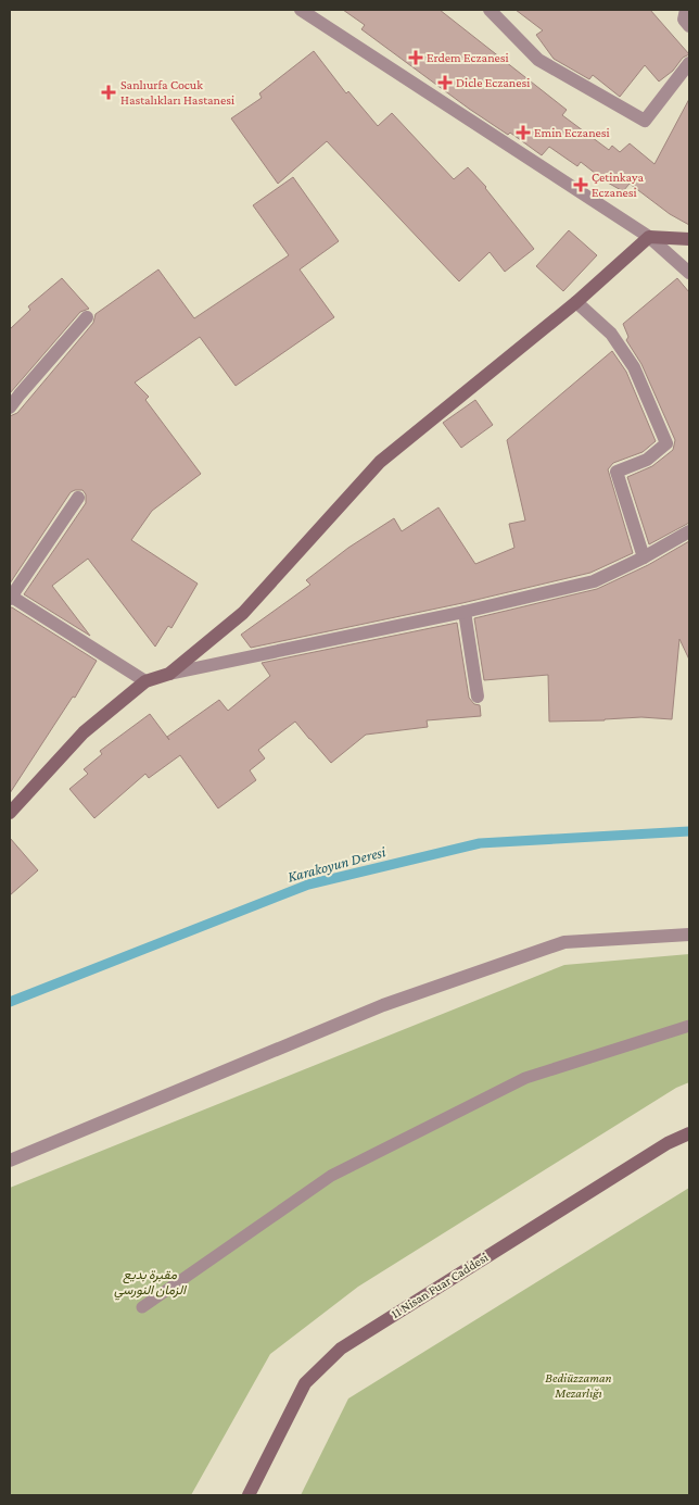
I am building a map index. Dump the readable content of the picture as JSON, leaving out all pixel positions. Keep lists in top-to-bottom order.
{
  "streets": {
    "street": ["11 Nisan Fuar Caddesi"]
  },
  "water": ["Karakoyun Deresi"],
  "parks": ["مقبرة بديع الزمان النورسي", "Bediüzzaman Mezarlığı"],
  "places": {
    "health": [
      "Erdem Eczanesi",
      "Dicle Eczanesi",
      "Sanlıurfa Cocuk Hastalıkları Hastanesi",
      "Emin Eczanesi",
      "Çetinkaya Eczanesi"
    ]
  }
}
